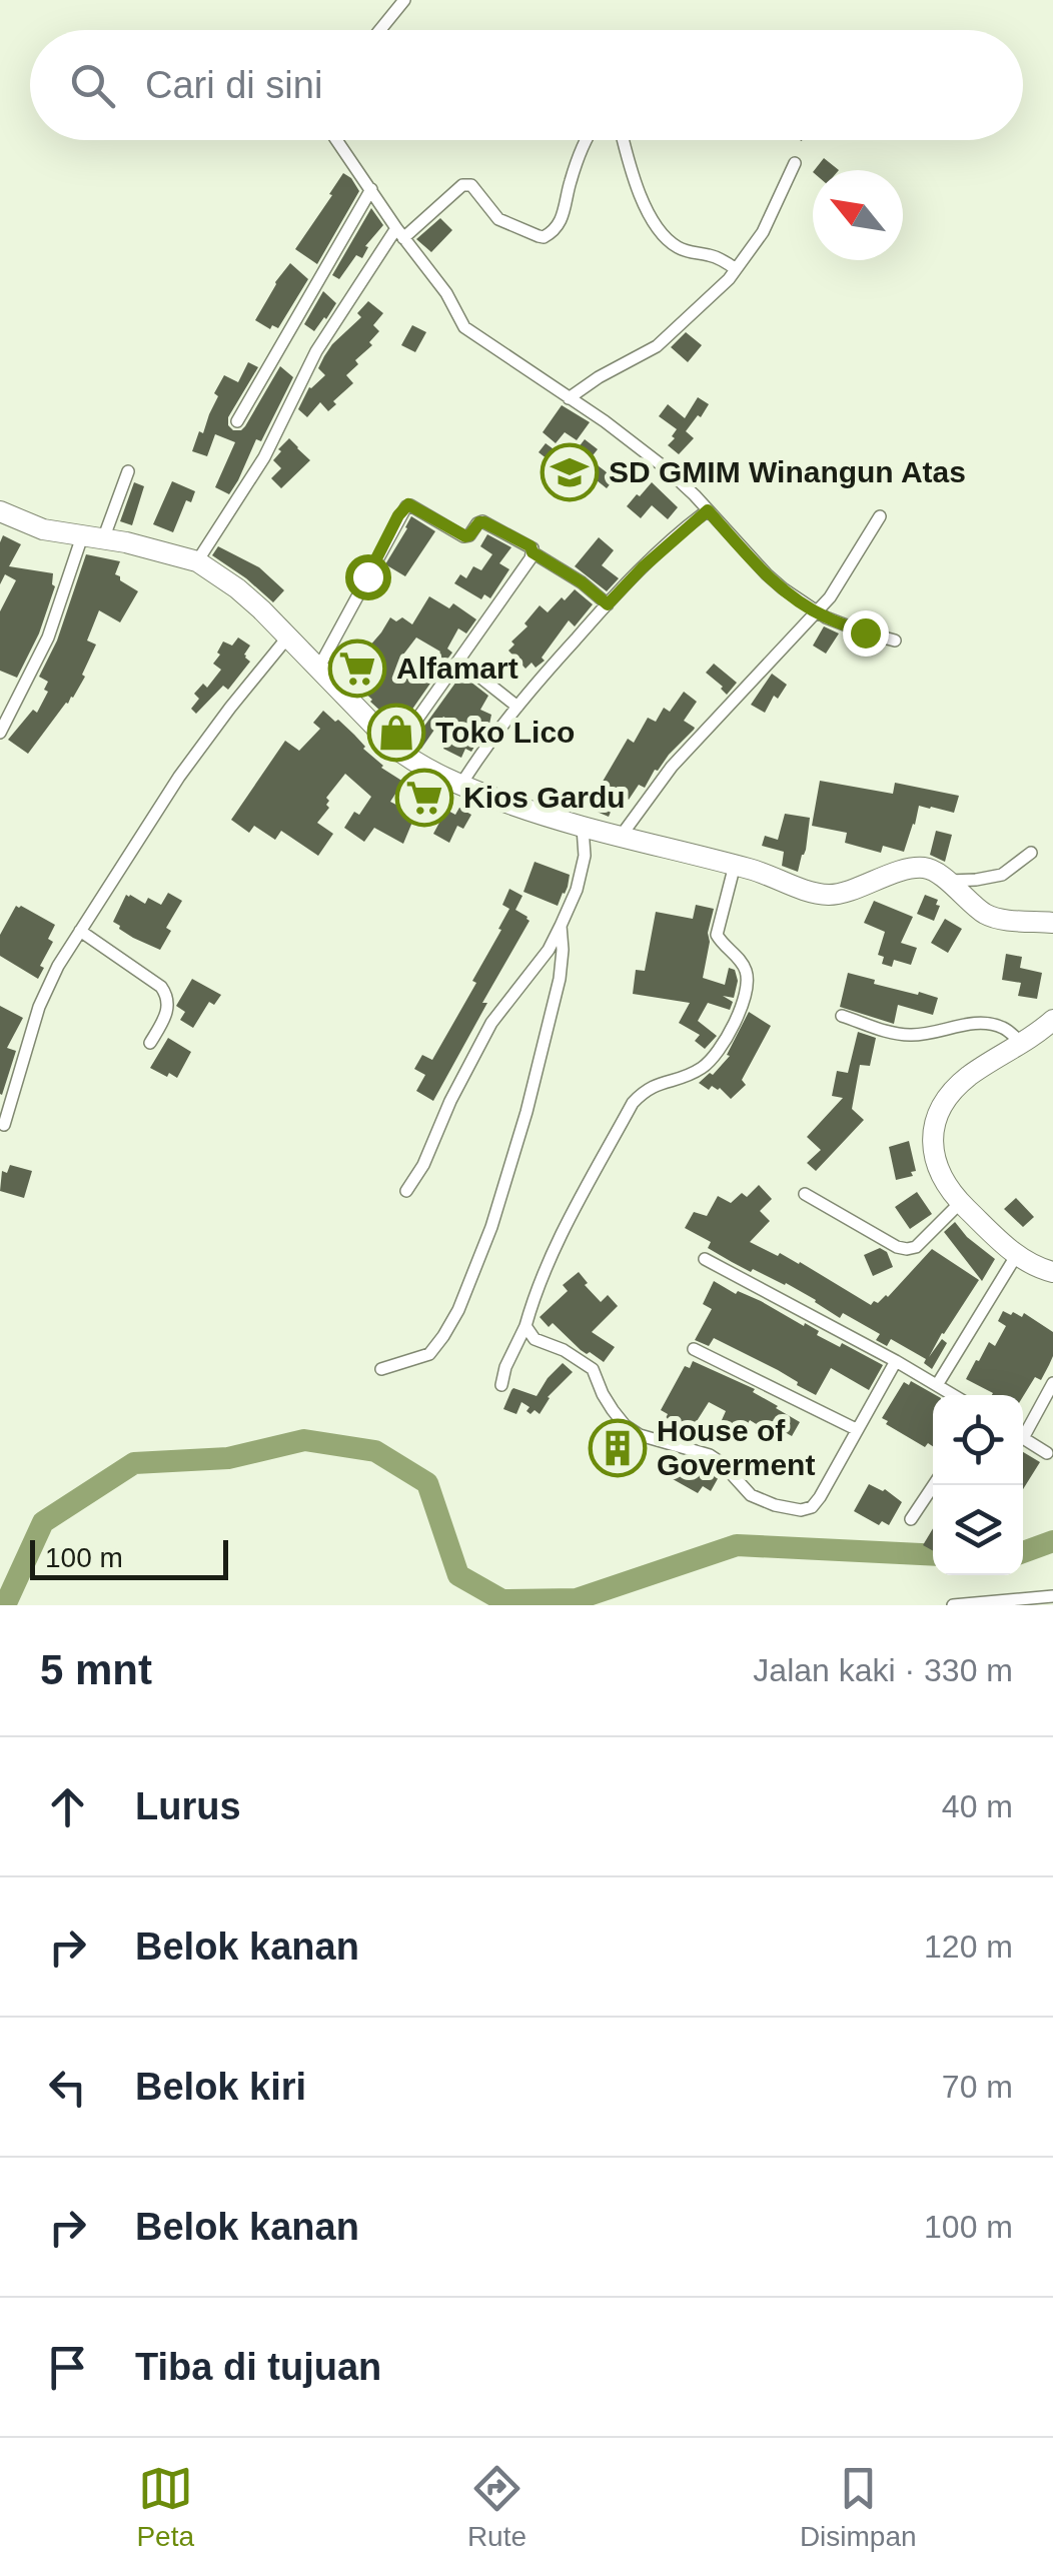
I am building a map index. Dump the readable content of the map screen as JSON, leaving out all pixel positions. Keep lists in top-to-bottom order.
{
  "places": {
    "school or university": ["SD GMIM Winangun Atas"],
    "supermarket": ["Alfamart", "Kios Gardu"],
    "shop": ["Toko Lico"],
    "building": ["House of Goverment"]
  },
  "scale_bar": "100 m",
  "north": "top left",
  "page": {
    "search": "Cari di sini",
    "scale": "100 m",
    "heading": ["5 mnt", "Jalan kaki · 330 m"],
    "list": [
      ["Lurus", "40 m"],
      ["Belok kanan", "120 m"],
      ["Belok kiri", "70 m"],
      ["Belok kanan", "100 m"],
      "Tiba di tujuan"
    ],
    "nav": ["Peta", "Rute", "Disimpan"]
  }
}
